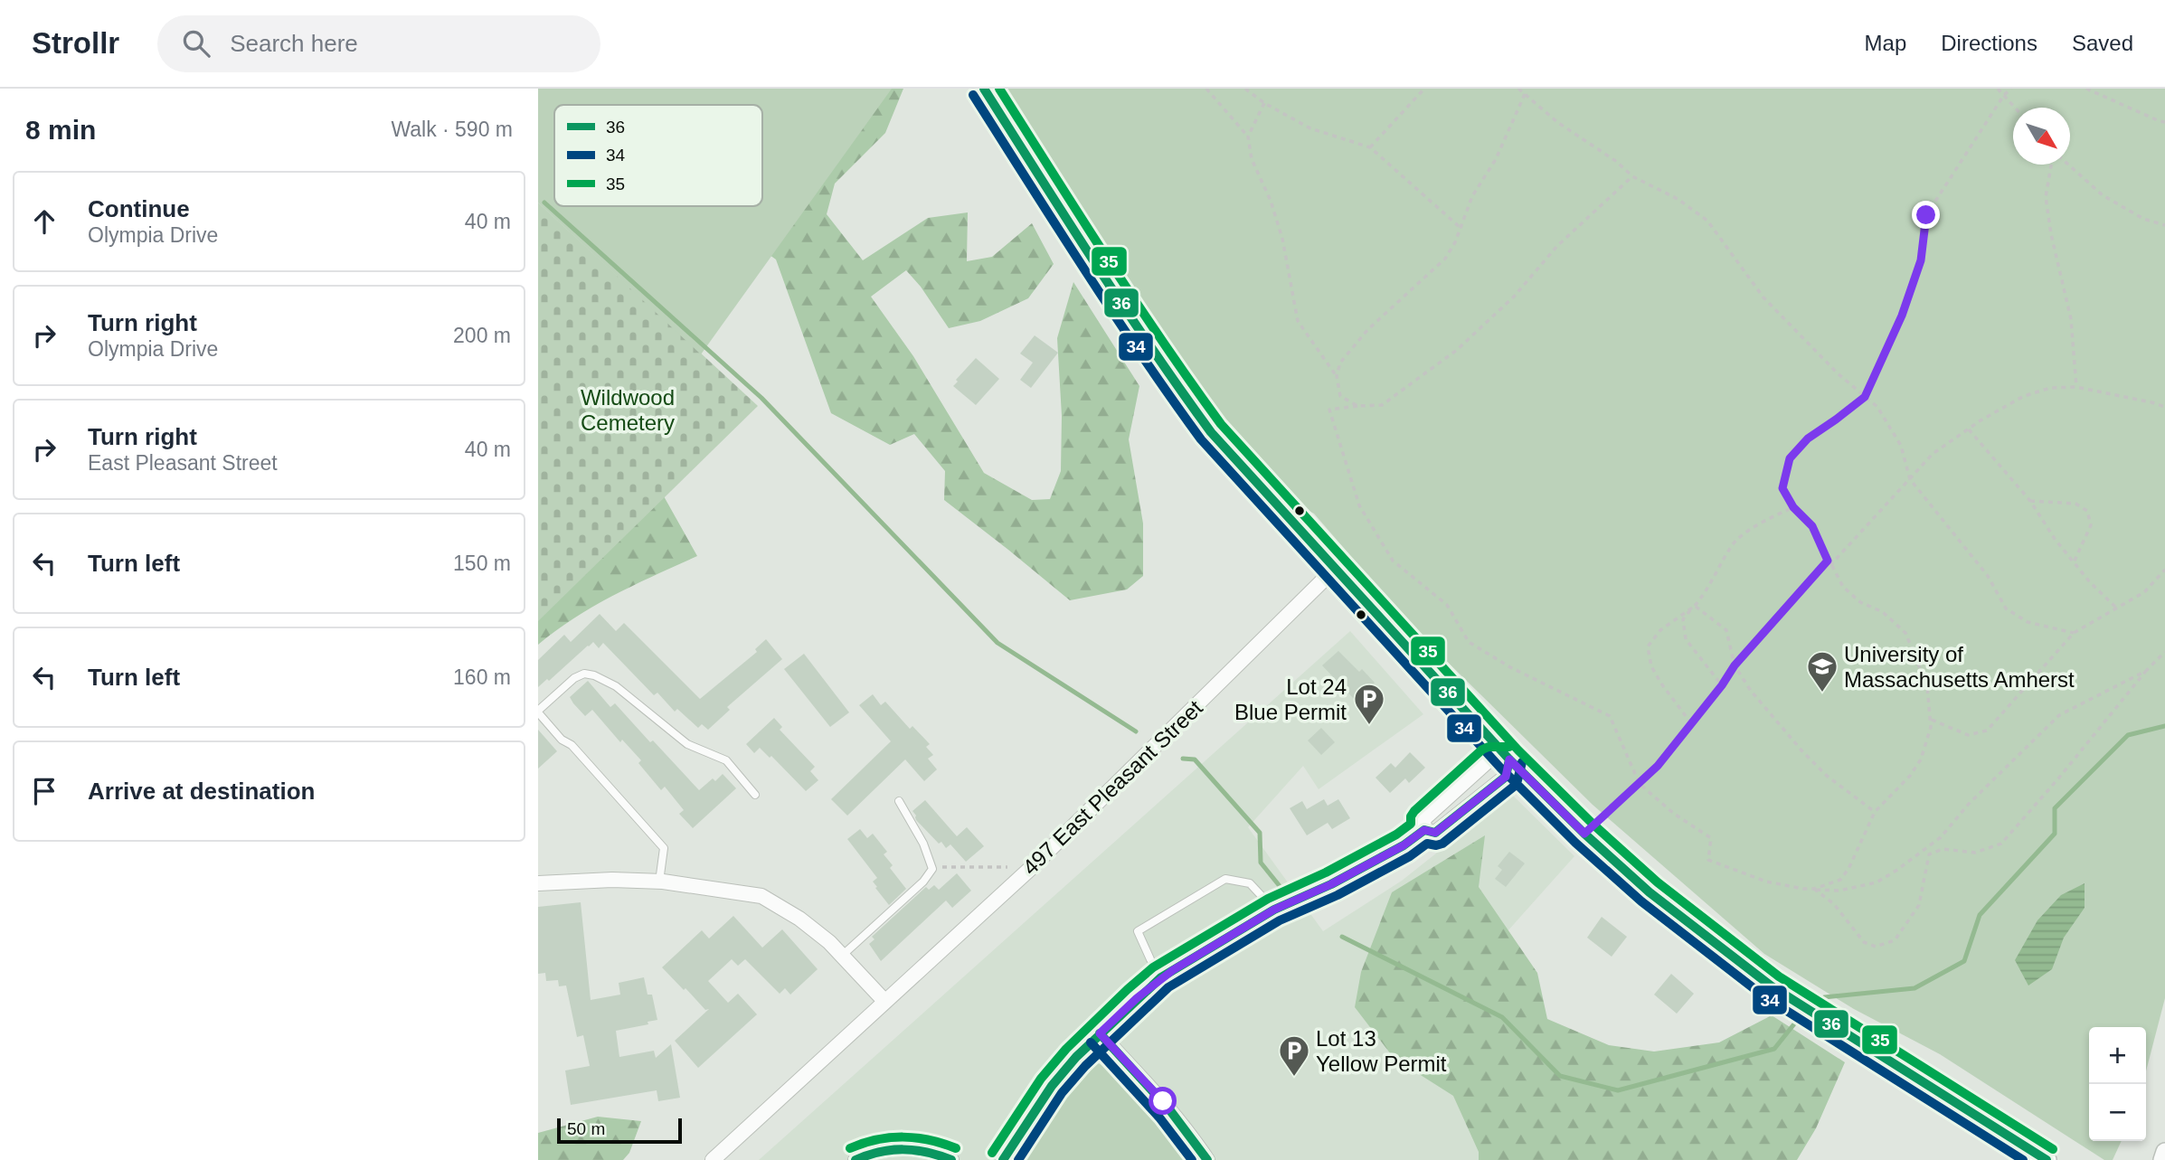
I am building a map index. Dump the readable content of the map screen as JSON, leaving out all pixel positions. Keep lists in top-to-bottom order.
{
  "streets": {
    "street": ["497 East Pleasant Street"]
  },
  "parks": ["Wildwood Cemetery"],
  "places": {
    "school or university": ["University of Massachusetts Amherst"],
    "parking": ["Lot 24 Blue Permit", "Lot 13 Yellow Permit"]
  },
  "lines": ["transit line 36", "transit line 35", "transit line 34"],
  "legend": ["36", "34", "35"],
  "scale_bar": "50 m",
  "north": "bottom right",
  "page": {
    "header": "Strollr",
    "search": "Search here",
    "nav": ["Map", "Directions", "Saved"],
    "heading": ["8 min", "Walk · 590 m"],
    "list": [
      ["Continue", "Olympia Drive", "40 m"],
      ["Turn right", "Olympia Drive", "200 m"],
      ["Turn right", "East Pleasant Street", "40 m"],
      ["Turn left", "150 m"],
      ["Turn left", "160 m"],
      "Arrive at destination"
    ],
    "map_buttons": ["+", "−"],
    "scale": "50 m"
  }
}
